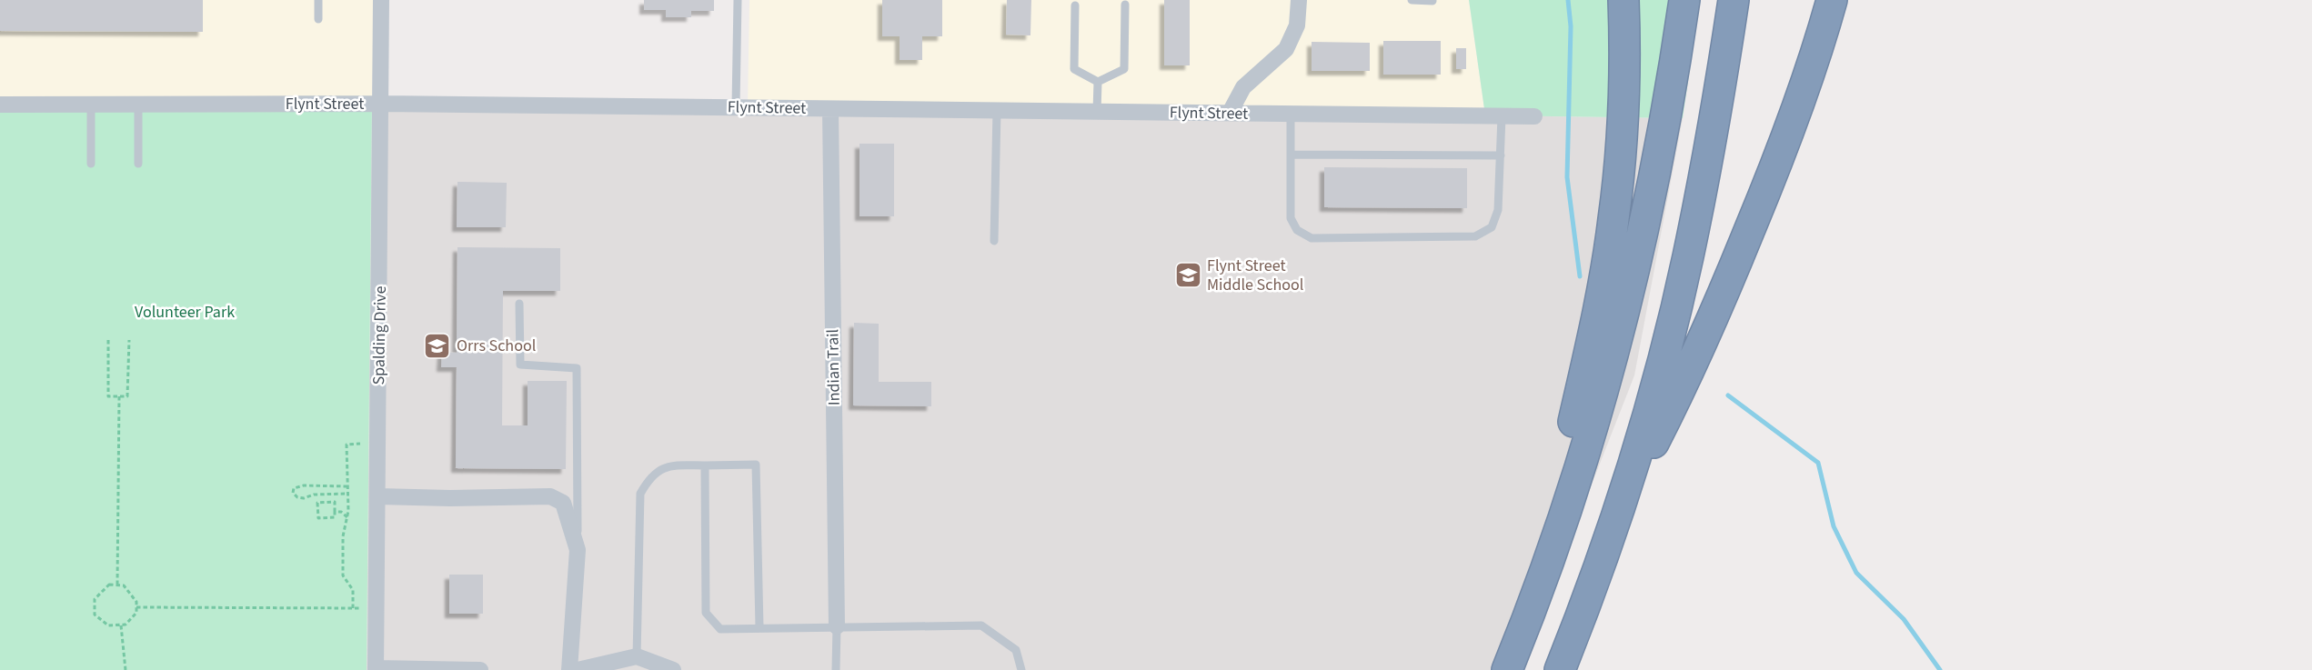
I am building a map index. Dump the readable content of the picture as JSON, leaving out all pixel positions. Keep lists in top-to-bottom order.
{
  "streets": {
    "street": ["Flynt Street", "Spalding Drive", "Indian Trail"]
  },
  "crossings": [
    ["Flynt Street", "Spalding Drive"],
    ["Flynt Street", "Indian Trail"]
  ],
  "parks": ["Volunteer Park"],
  "places": {
    "school or university": ["Flynt Street Middle School", "Orrs School"]
  }
}
